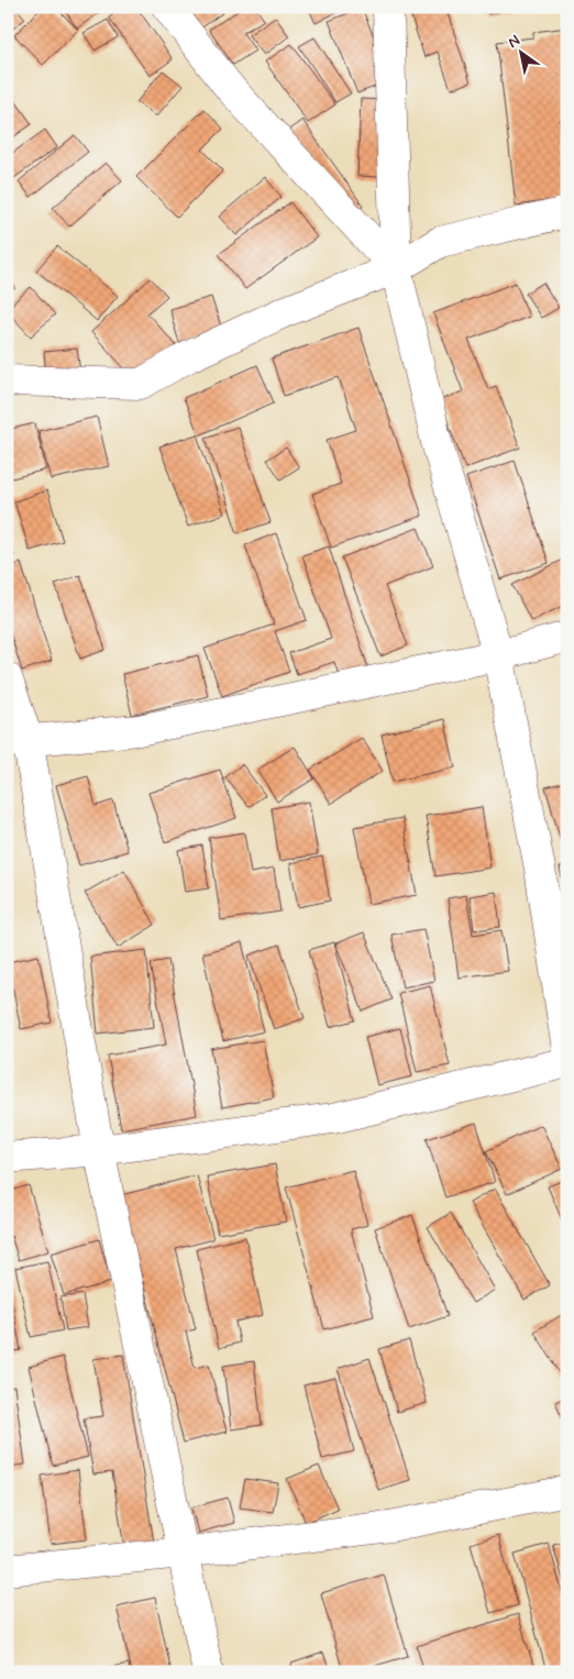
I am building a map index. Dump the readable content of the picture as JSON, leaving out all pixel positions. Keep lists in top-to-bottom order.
{
  "north": "top left"
}
